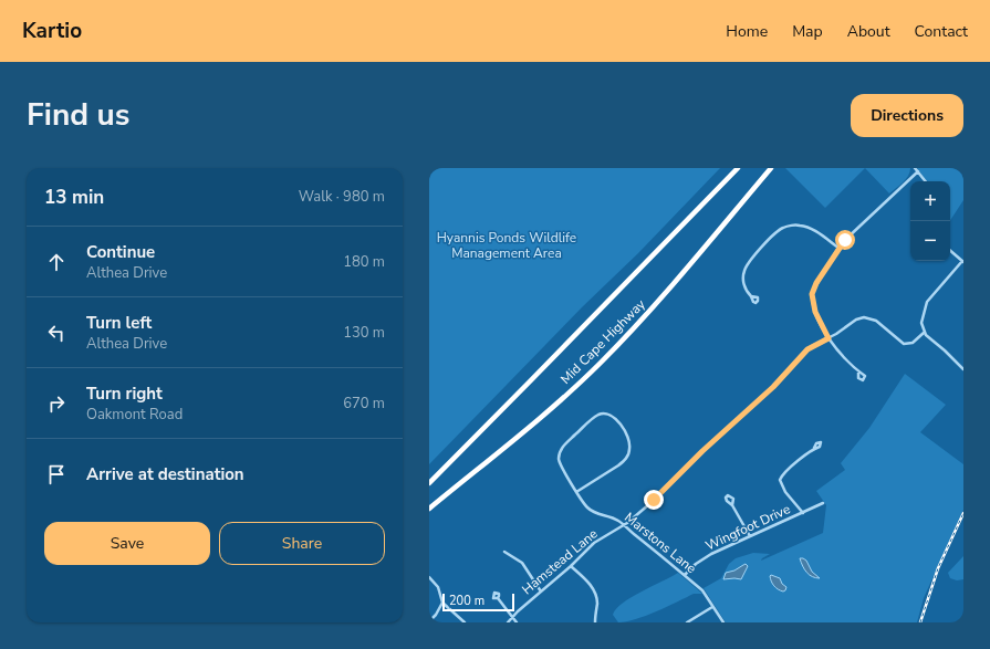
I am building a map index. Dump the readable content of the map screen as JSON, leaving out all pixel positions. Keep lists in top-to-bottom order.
{
  "streets": {
    "highway": ["Mid Cape Highway"],
    "street": ["Wingfoot Drive", "Marstons Lane", "Hamstead Lane"]
  },
  "crossings": [
    ["Wingfoot Drive", "Marstons Lane"],
    ["Marstons Lane", "Hamstead Lane"]
  ],
  "parks": ["Hyannis Ponds Wildlife Management Area"],
  "scale_bar": "200 m",
  "page": {
    "header": "Kartio",
    "nav": [
      "Home",
      "Map",
      "About",
      "Contact"
    ],
    "title": "Find us",
    "buttons": [
      "Directions",
      ["Save", "Share"]
    ],
    "heading": ["13 min", "Walk · 980 m"],
    "map_buttons": ["+", "−"],
    "list": [
      ["Continue", "Althea Drive", "180 m"],
      ["Turn left", "Althea Drive", "130 m"],
      ["Turn right", "Oakmont Road", "670 m"],
      "Arrive at destination"
    ],
    "scale": "200 m"
  }
}
